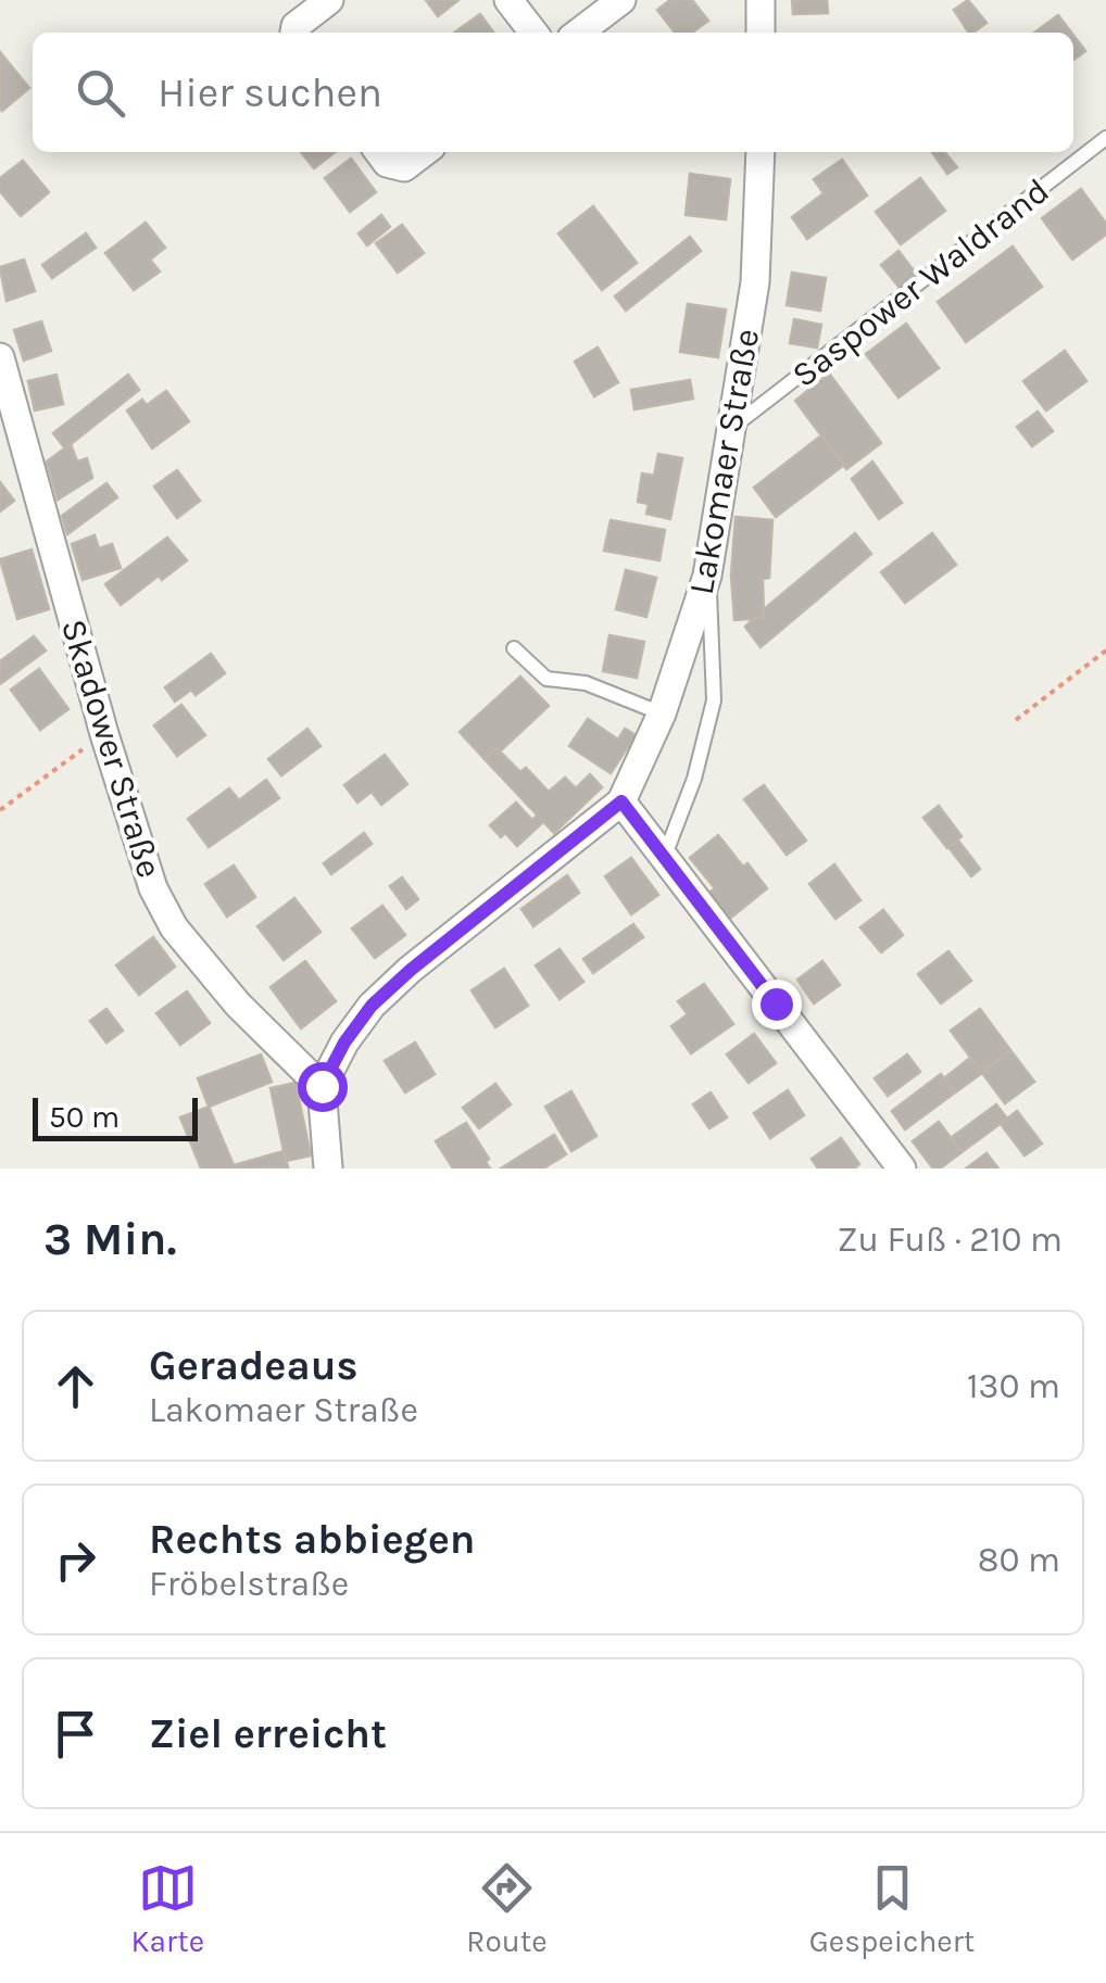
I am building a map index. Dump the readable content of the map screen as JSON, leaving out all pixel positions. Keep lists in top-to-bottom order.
{
  "streets": {
    "street": ["Lakomaer Straße", "Skadower Straße"],
    "lane": ["Saspower Waldrand"]
  },
  "crossings": [
    ["Saspower Waldrand", "Lakomaer Straße"],
    ["Lakomaer Straße", "Skadower Straße"]
  ],
  "scale_bar": "50 m",
  "page": {
    "search": "Hier suchen",
    "scale": "50 m",
    "heading": ["3 Min.", "Zu Fuß · 210 m"],
    "list": [
      ["Geradeaus", "Lakomaer Straße", "130 m"],
      ["Rechts abbiegen", "Fröbelstraße", "80 m"],
      "Ziel erreicht"
    ],
    "nav": ["Karte", "Route", "Gespeichert"]
  }
}
